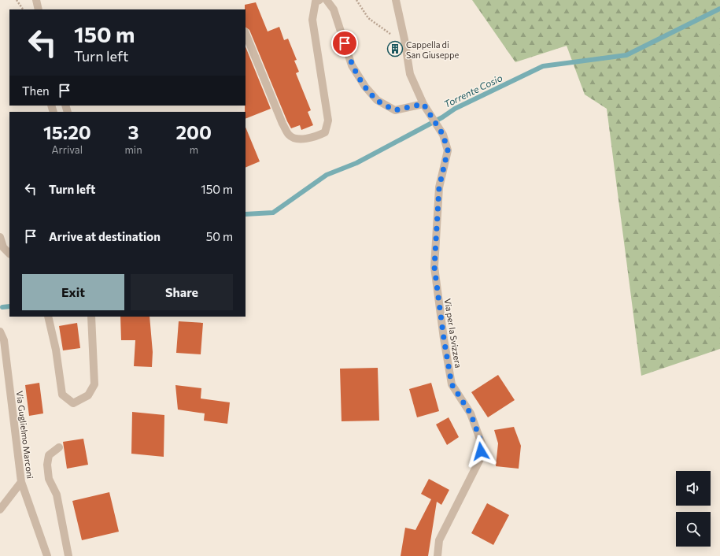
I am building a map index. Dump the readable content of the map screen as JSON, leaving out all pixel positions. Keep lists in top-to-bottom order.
{
  "streets": {
    "street": ["Via per la Svizzera", "Via Guglielmo Marconi"]
  },
  "water": ["Torrente Cosio"],
  "places": {
    "building": ["Cappella di San Giuseppe"]
  },
  "page": {
    "turn": ["150 m", "Turn left"],
    "then": "Then",
    "eta": [
      "15:20",
      "Arrival",
      "3",
      "min",
      "200",
      "m"
    ],
    "list": [
      {
        "name": "Turn left",
        "value": "150 m"
      },
      {
        "name": "Arrive at destination",
        "value": "50 m"
      }
    ],
    "buttons": ["Exit", "Share"]
  }
}
